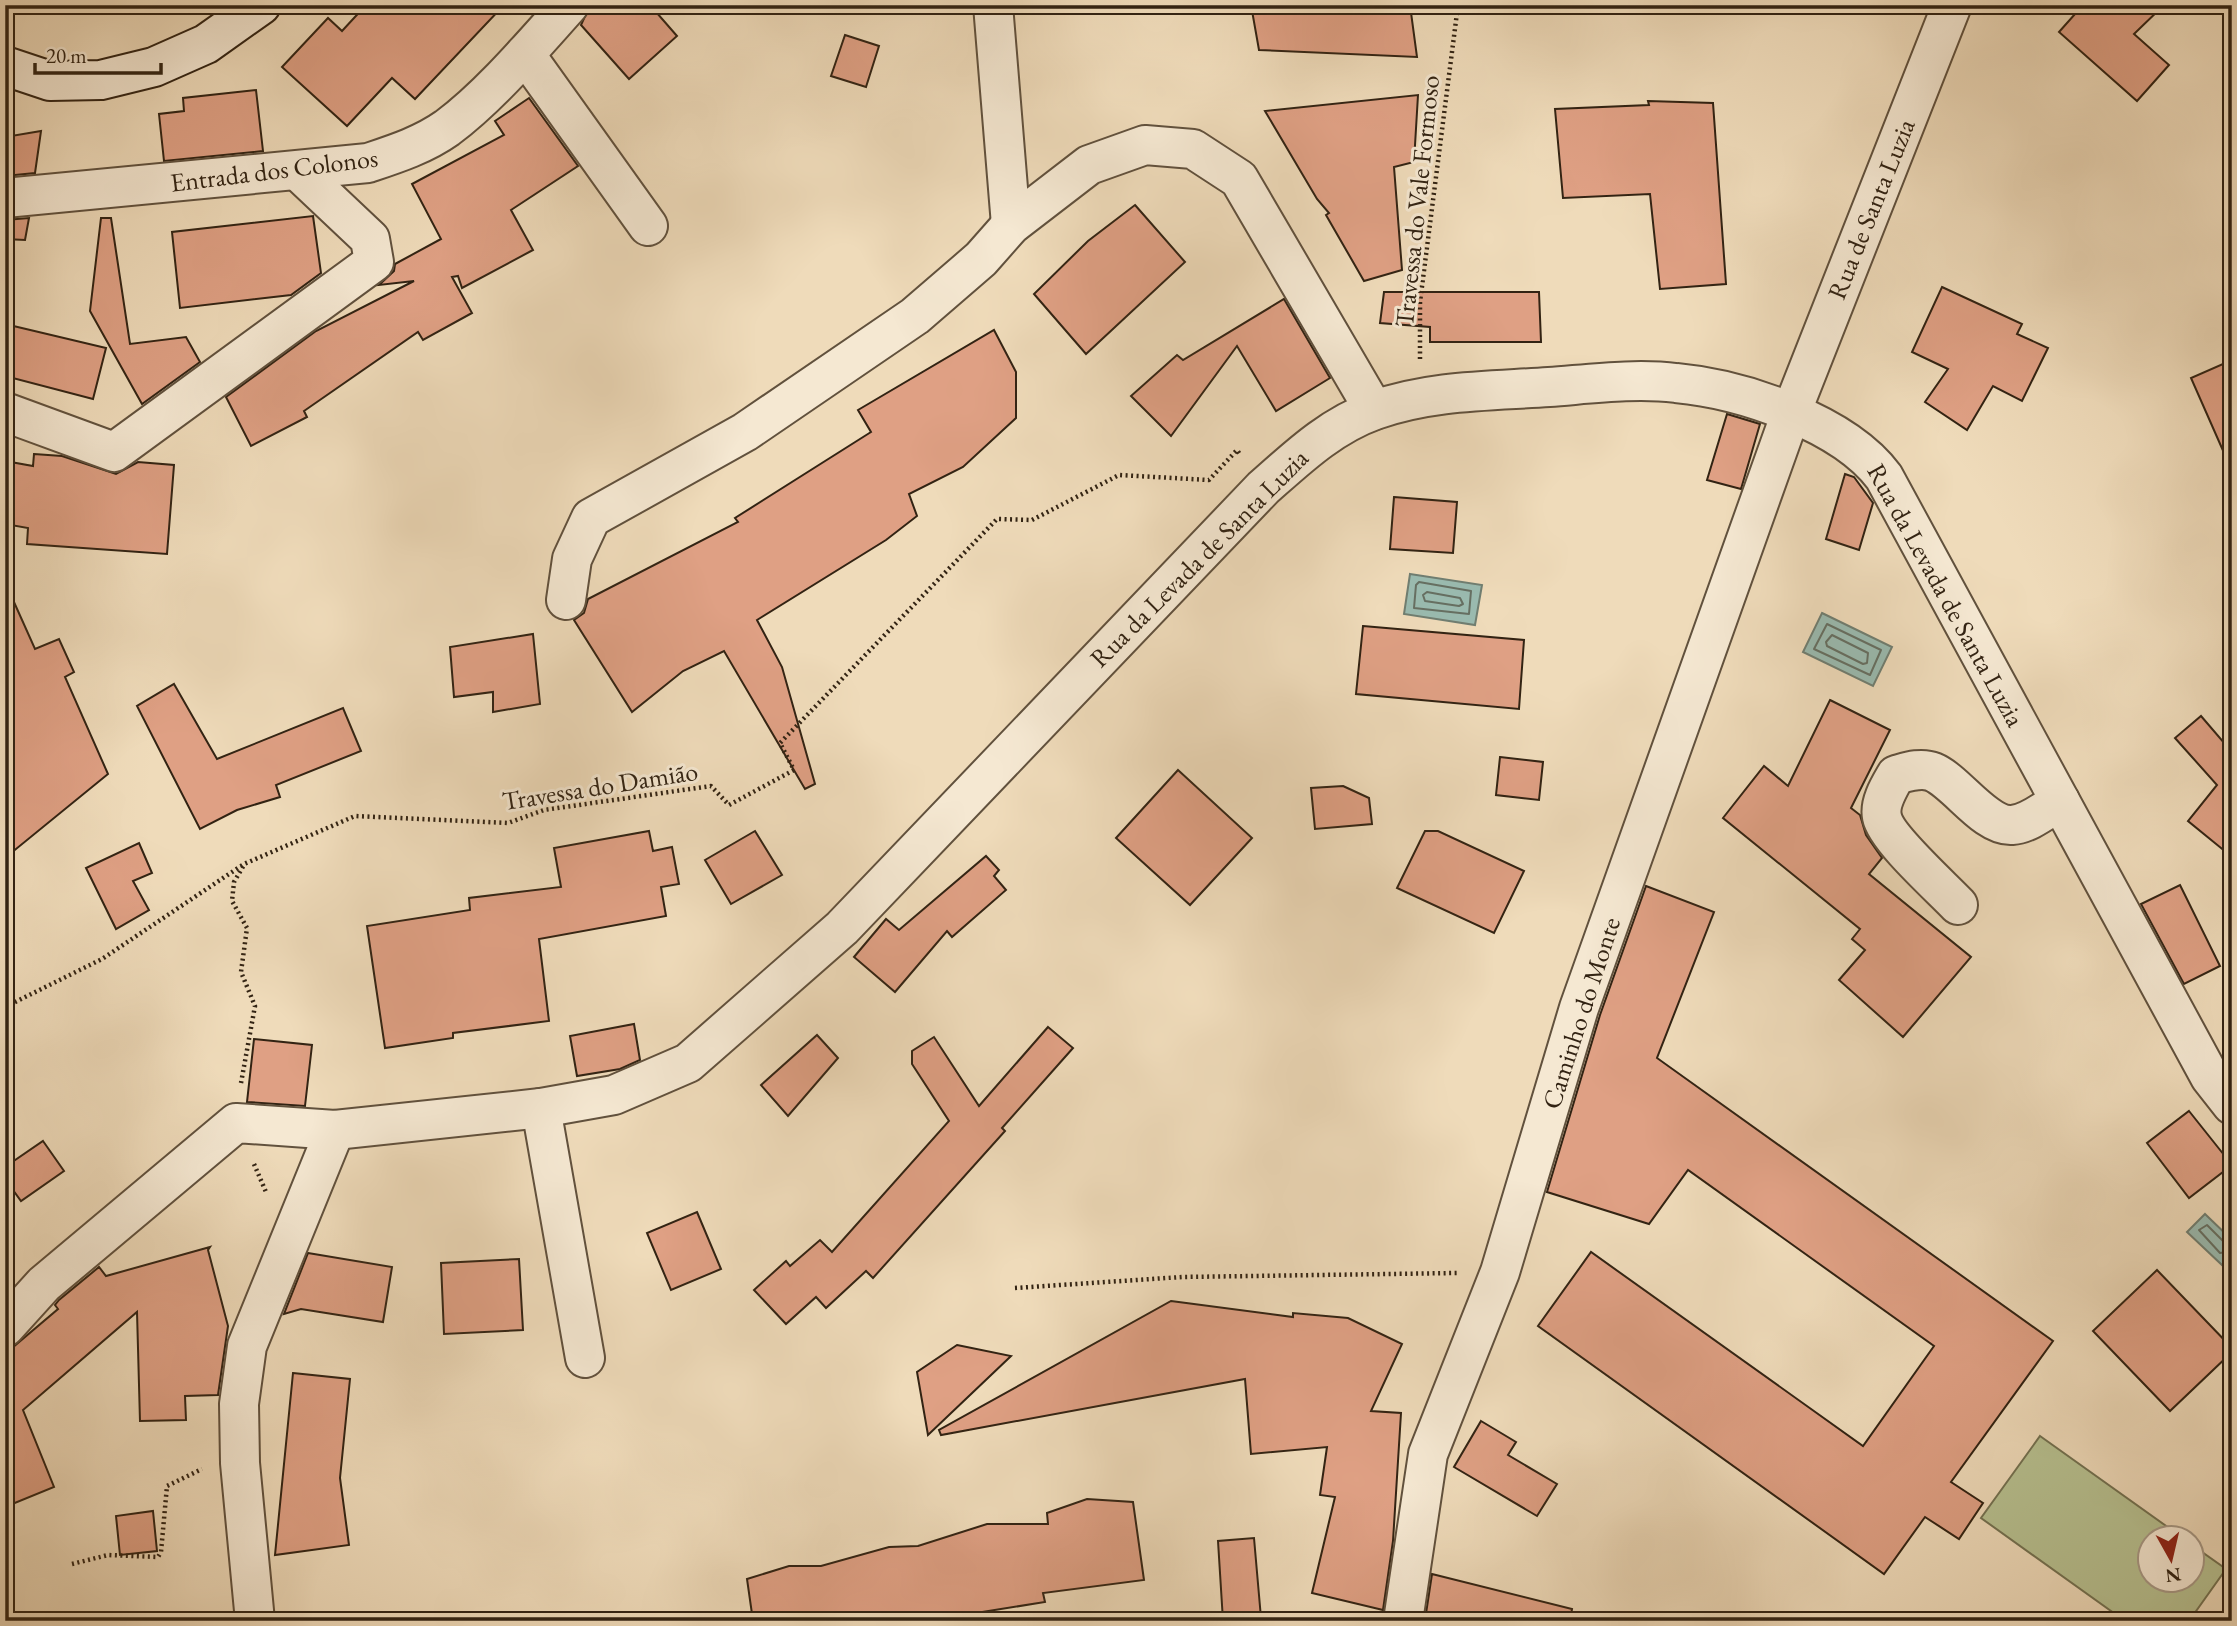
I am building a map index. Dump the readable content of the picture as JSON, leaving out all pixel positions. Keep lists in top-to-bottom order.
{
  "streets": {
    "street": [
      "Entrada dos Colonos",
      "Rua de Santa Luzia",
      "Rua da Levada de Santa Luzia",
      "Caminho do Monte"
    ],
    "path": ["Travessa do Vale Formoso", "Travessa do Damião"]
  },
  "crossings": [
    ["Travessa do Vale Formoso", "Rua da Levada de Santa Luzia"],
    ["Rua de Santa Luzia", "Rua da Levada de Santa Luzia"],
    ["Rua de Santa Luzia", "Caminho do Monte"],
    ["Rua da Levada de Santa Luzia", "Travessa do Damião"],
    ["Rua da Levada de Santa Luzia", "Caminho do Monte"]
  ],
  "scale_bar": "20 m",
  "north": "bottom"
}
